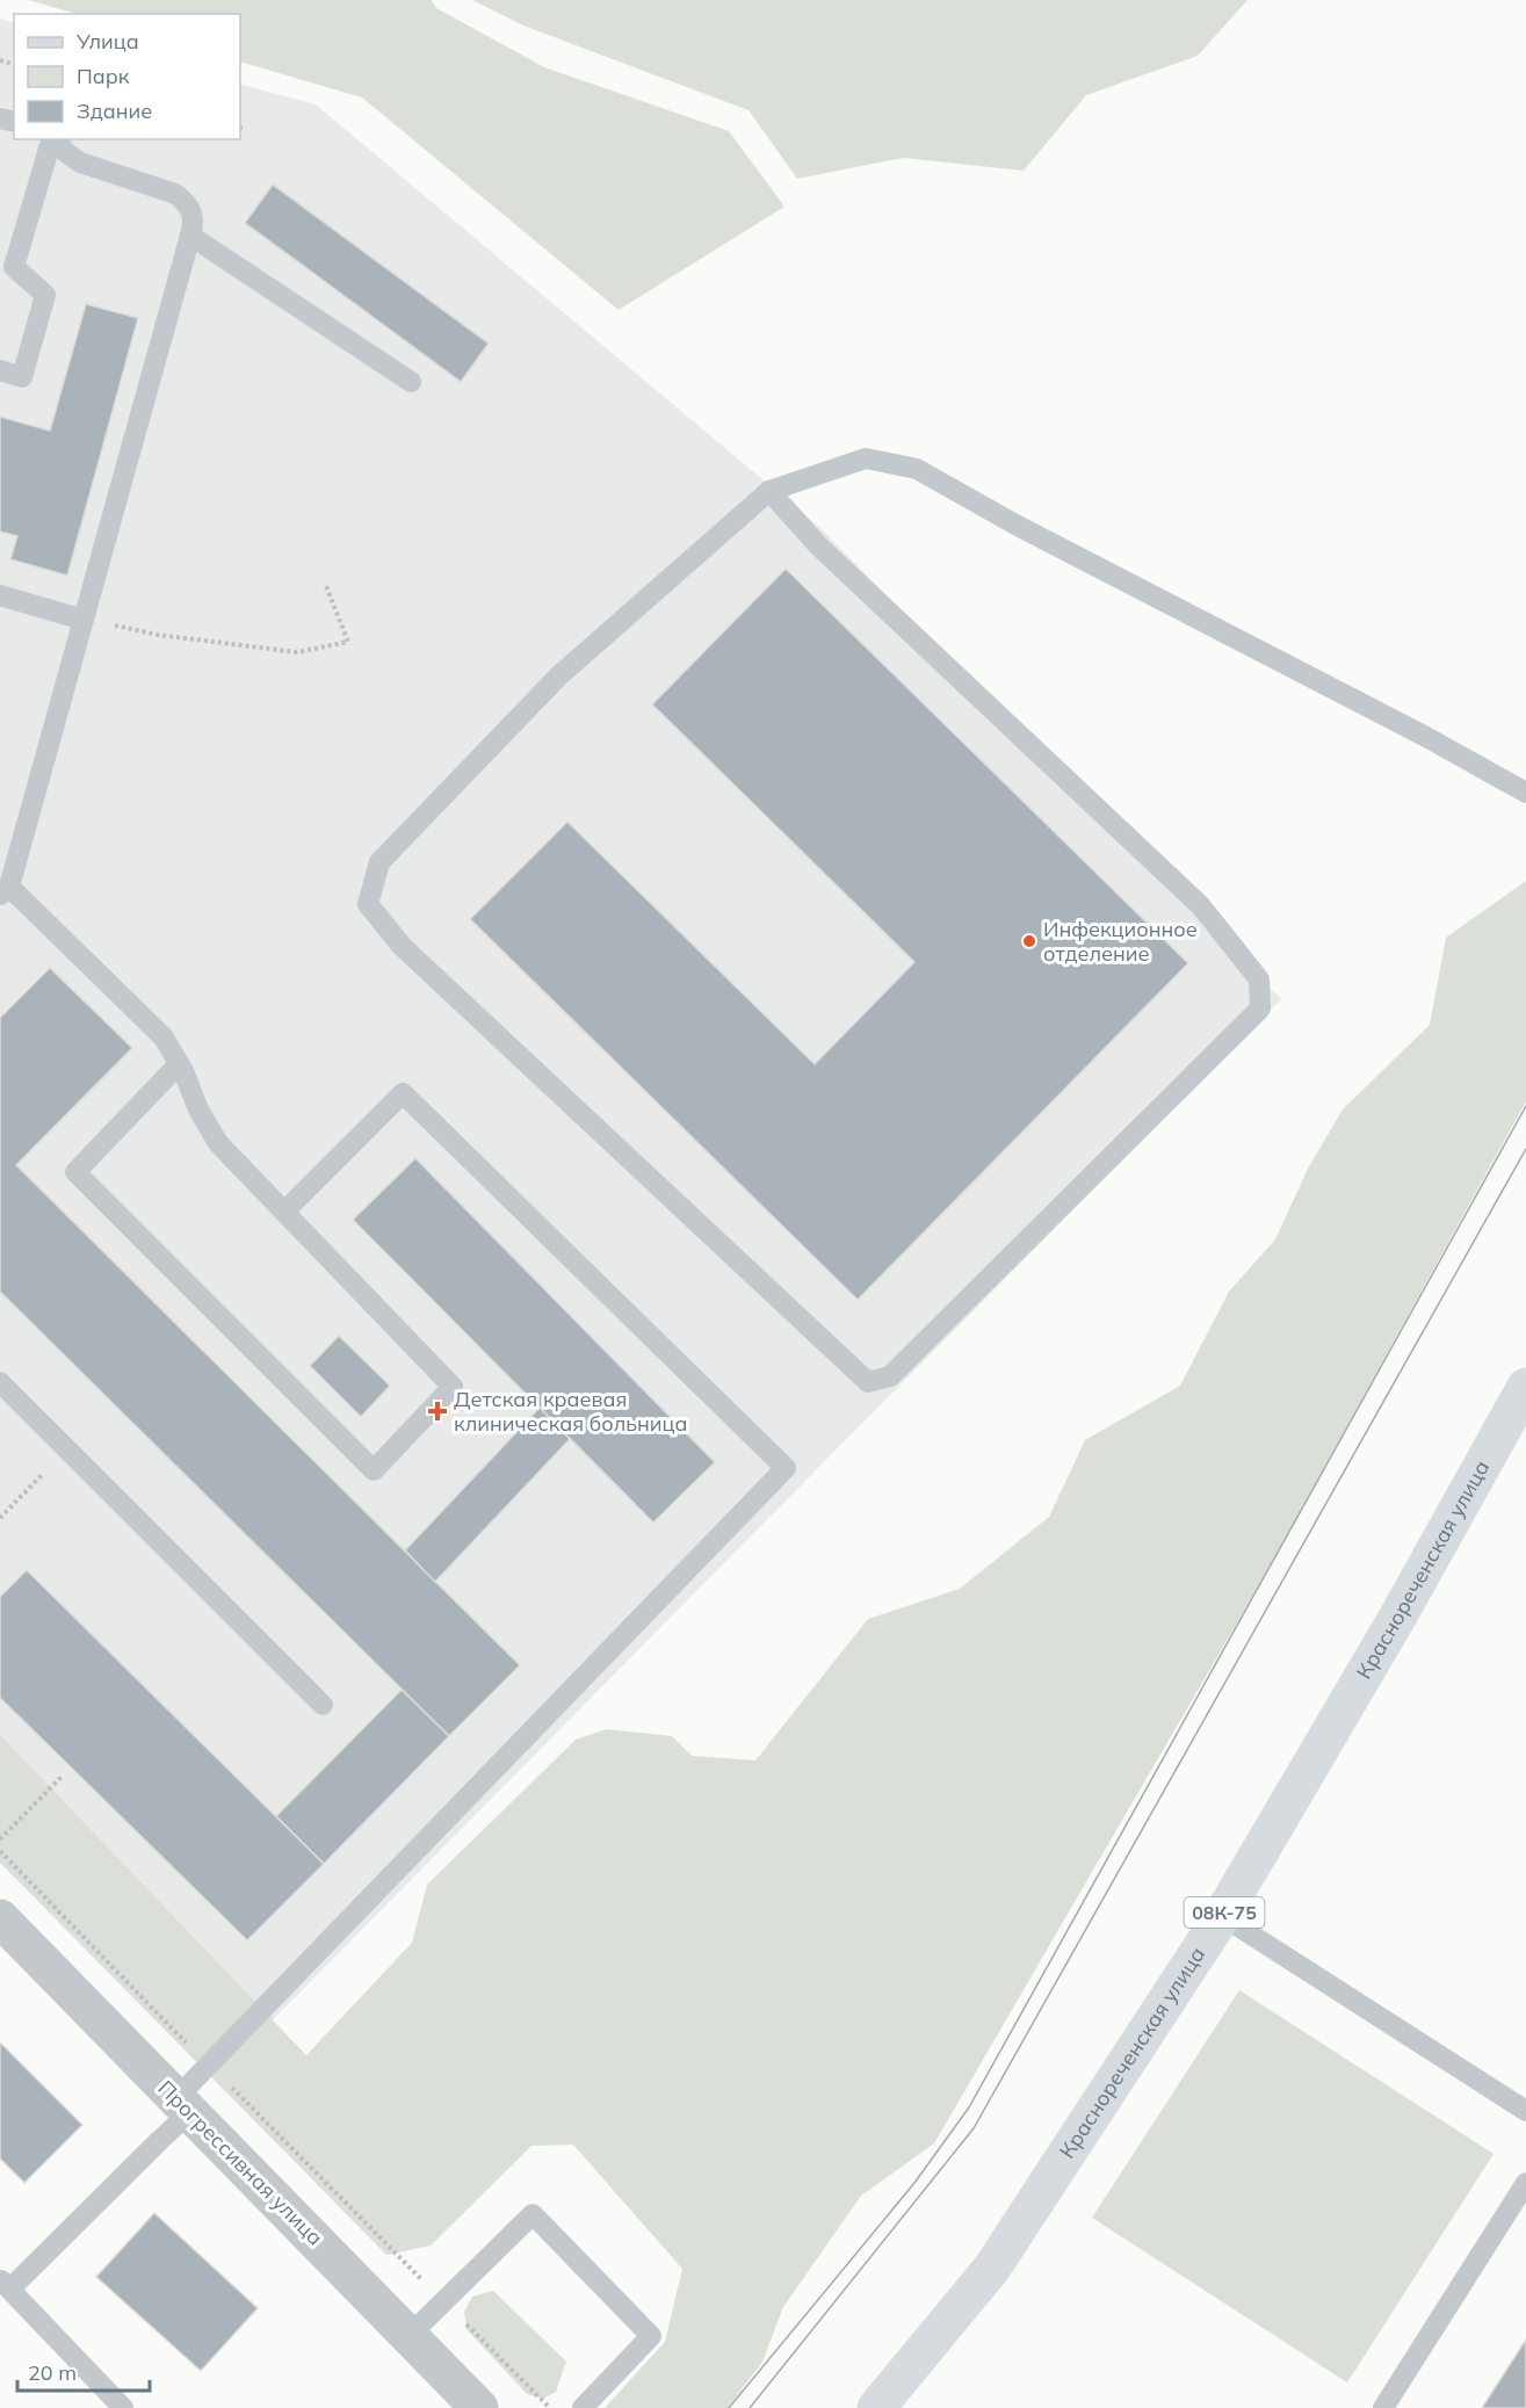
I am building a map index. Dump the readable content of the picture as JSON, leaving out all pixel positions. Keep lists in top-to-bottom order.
{
  "streets": {
    "main road": ["Краснореченская улица", "08К-75"],
    "street": ["Прогрессивная улица"]
  },
  "places": {
    "other": ["Инфекционное отделение"],
    "health": ["Детская краевая клиническая больница"]
  },
  "legend": ["Улица", "Парк", "Здание"],
  "scale_bar": "20 m"
}
